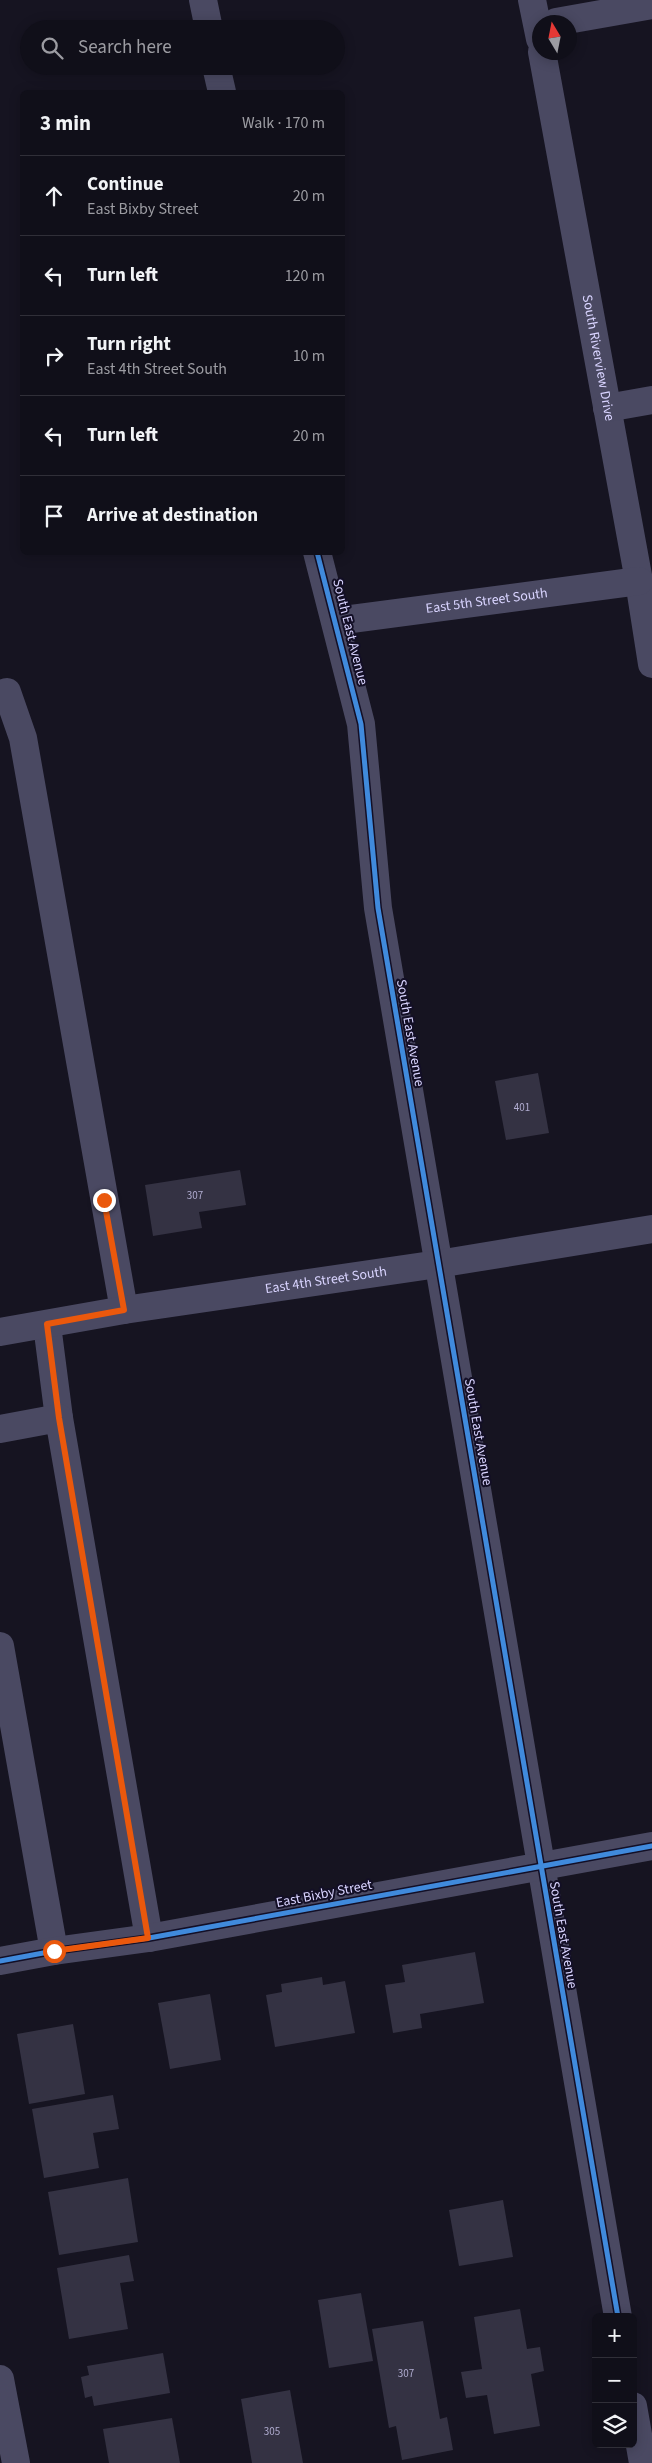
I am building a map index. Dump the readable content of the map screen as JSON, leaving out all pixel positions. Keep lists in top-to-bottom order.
{
  "streets": {
    "street": [
      "South Riverview Drive",
      "East 5th Street South",
      "South East Avenue",
      "East 4th Street South",
      "East Bixby Street"
    ]
  },
  "crossings": [
    ["South Riverview Drive", "East 5th Street South"],
    ["East 5th Street South", "South East Avenue"],
    ["South East Avenue", "East 4th Street South"],
    ["South East Avenue", "East Bixby Street"]
  ],
  "house_numbers": [
    "401",
    "307",
    "307",
    "305"
  ],
  "north": "top",
  "page": {
    "search": "Search here",
    "heading": ["3 min", "Walk · 170 m"],
    "list": [
      ["Continue", "East Bixby Street", "20 m"],
      ["Turn left", "120 m"],
      ["Turn right", "East 4th Street South", "10 m"],
      ["Turn left", "20 m"],
      "Arrive at destination"
    ],
    "map_buttons": ["+", "−"]
  }
}
